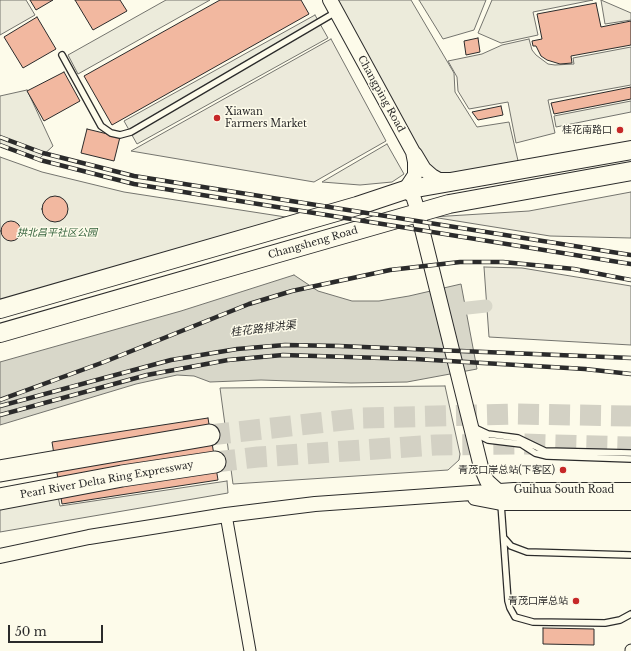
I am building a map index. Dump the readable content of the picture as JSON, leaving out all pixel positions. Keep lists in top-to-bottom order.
{
  "streets": {
    "highway": ["Pearl River Delta Ring Expressway"],
    "main road": ["Changsheng Road"],
    "street": ["Changping Road", "Guihua South Road"]
  },
  "water": ["桂花路排洪渠"],
  "parks": ["拱北昌平社区公园"],
  "places": [
    "Xiawan Farmers Market",
    "桂花南路口",
    "青茂口岸总站(下客区)",
    "青茂口岸总站"
  ],
  "scale_bar": "50 m"
}
